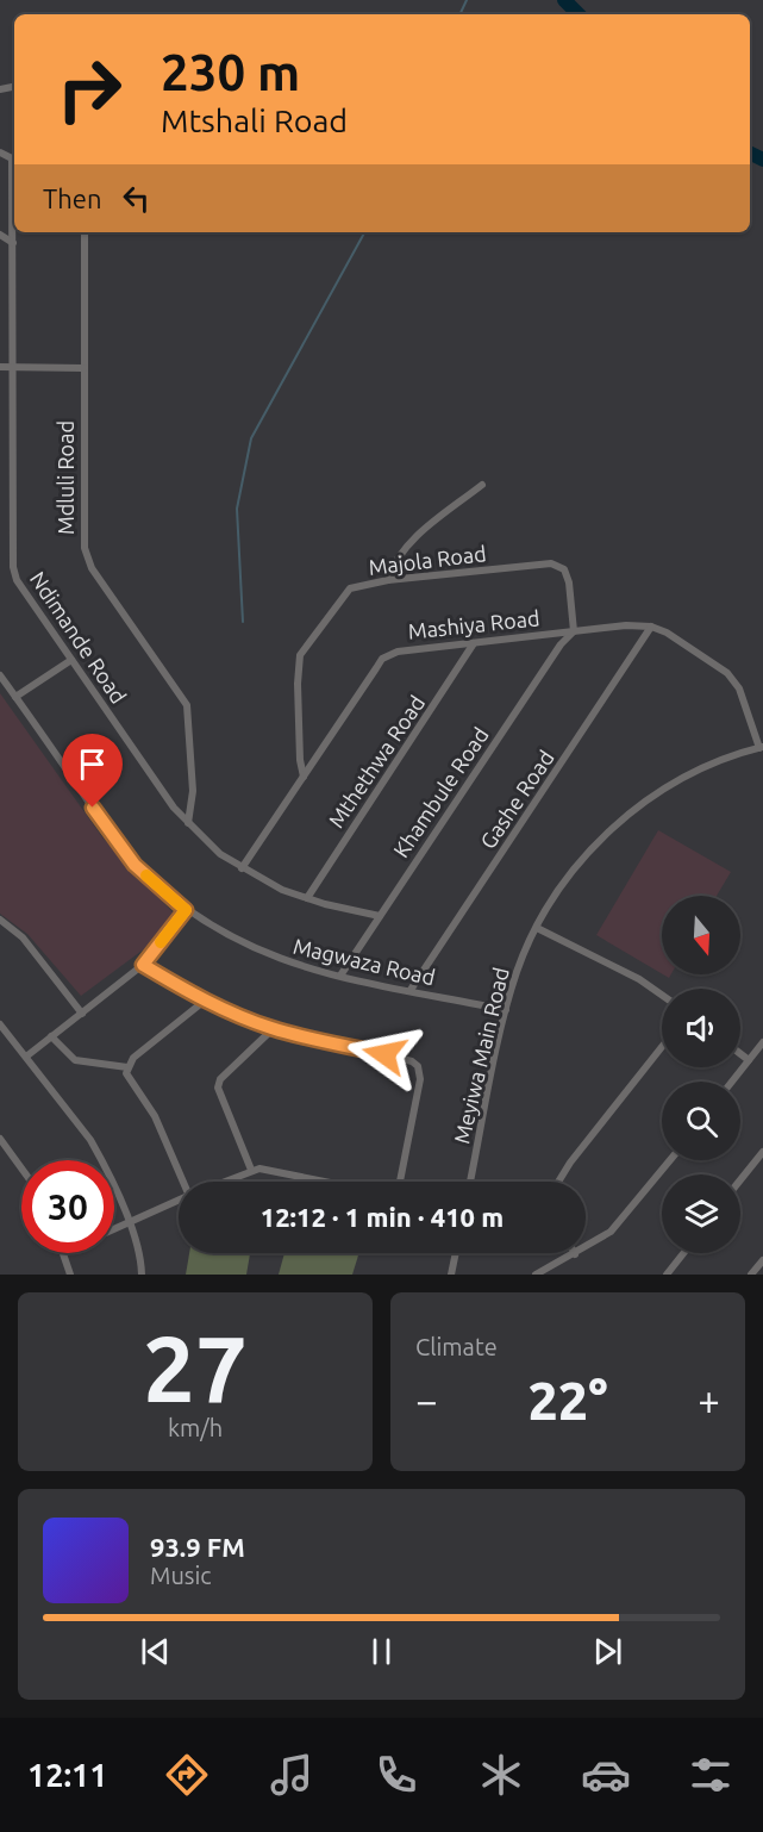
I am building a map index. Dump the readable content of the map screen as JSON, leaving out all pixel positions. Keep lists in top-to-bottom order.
{
  "streets": {
    "street": [
      "Mdluli Road",
      "Majola Road",
      "Mashiya Road",
      "Ndimande Road",
      "Mthethwa Road",
      "Khambule Road",
      "Gashe Road",
      "Magwaza Road",
      "Meyiwa Main Road"
    ]
  },
  "crossings": [
    ["Mdluli Road", "Ndimande Road"],
    ["Majola Road", "Mashiya Road"],
    ["Majola Road", "Khambule Road"],
    ["Mashiya Road", "Ndimande Road"],
    ["Mashiya Road", "Mthethwa Road"],
    ["Mashiya Road", "Khambule Road"],
    ["Mashiya Road", "Gashe Road"],
    ["Mashiya Road", "Meyiwa Main Road"],
    ["Ndimande Road", "Mthethwa Road"],
    ["Ndimande Road", "Khambule Road"],
    ["Khambule Road", "Magwaza Road"],
    ["Gashe Road", "Magwaza Road"],
    ["Magwaza Road", "Meyiwa Main Road"]
  ],
  "north": "bottom",
  "page": {
    "turn": ["230 m", "Mtshali Road"],
    "then": "Then",
    "limit": "30",
    "trip": "12:12 · 1 min · 410 m",
    "tile": [
      ["27", "km/h"],
      "Climate"
    ],
    "heat": ["−", "22°", "+"],
    "song": ["93.9 FM", "Music"],
    "tabs": "12:11"
  }
}
